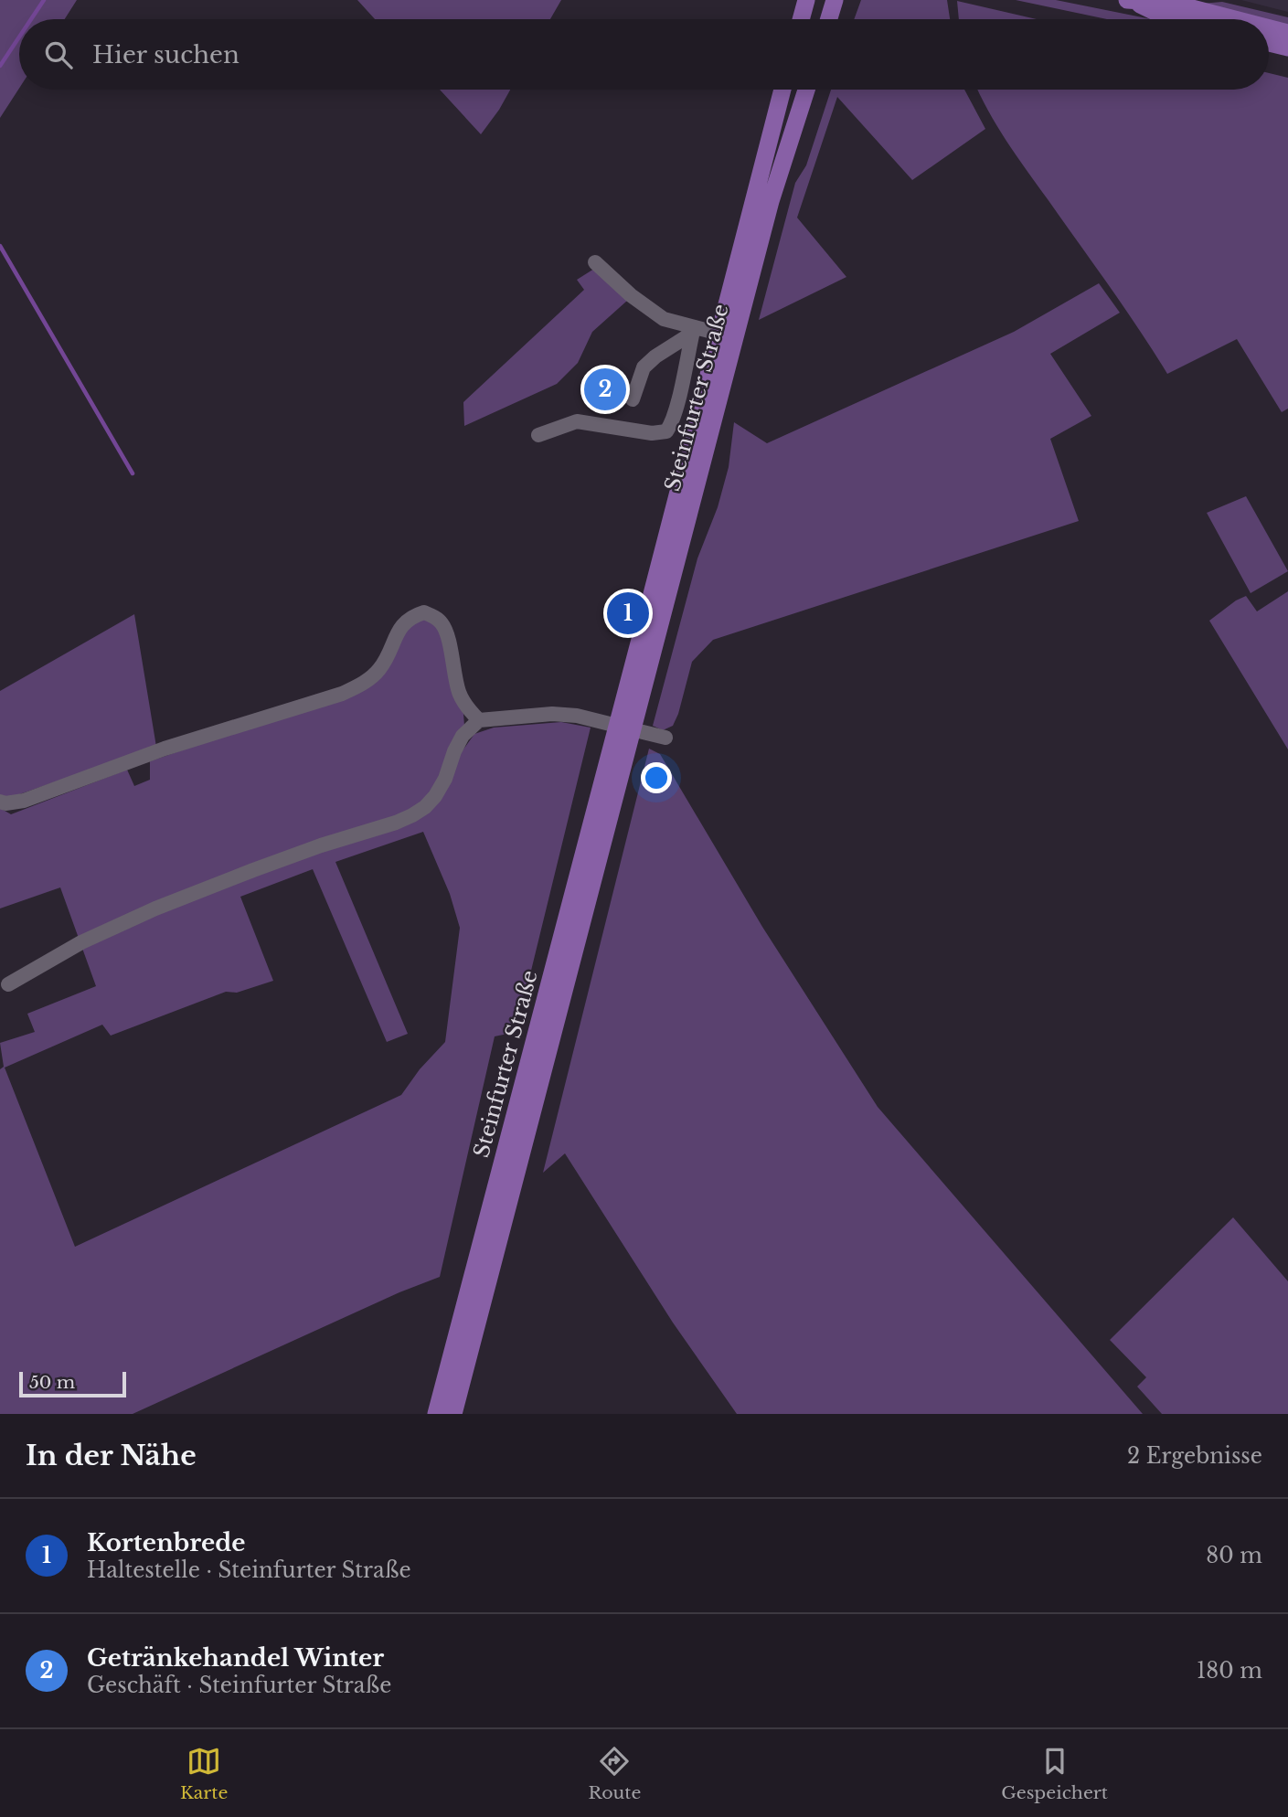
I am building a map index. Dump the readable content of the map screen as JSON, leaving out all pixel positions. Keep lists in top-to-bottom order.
{
  "streets": {
    "main road": ["Steinfurter Straße"]
  },
  "scale_bar": "50 m",
  "page": {
    "search": "Hier suchen",
    "pins": ["2", "1"],
    "scale": "50 m",
    "heading": ["In der Nähe", "2 Ergebnisse"],
    "list": [
      {
        "mark": "1",
        "name": "Kortenbrede",
        "note": "Haltestelle · Steinfurter Straße",
        "value": "80 m"
      },
      {
        "mark": "2",
        "name": "Getränkehandel Winter",
        "note": "Geschäft · Steinfurter Straße",
        "value": "180 m"
      }
    ],
    "nav": ["Karte", "Route", "Gespeichert"]
  }
}
